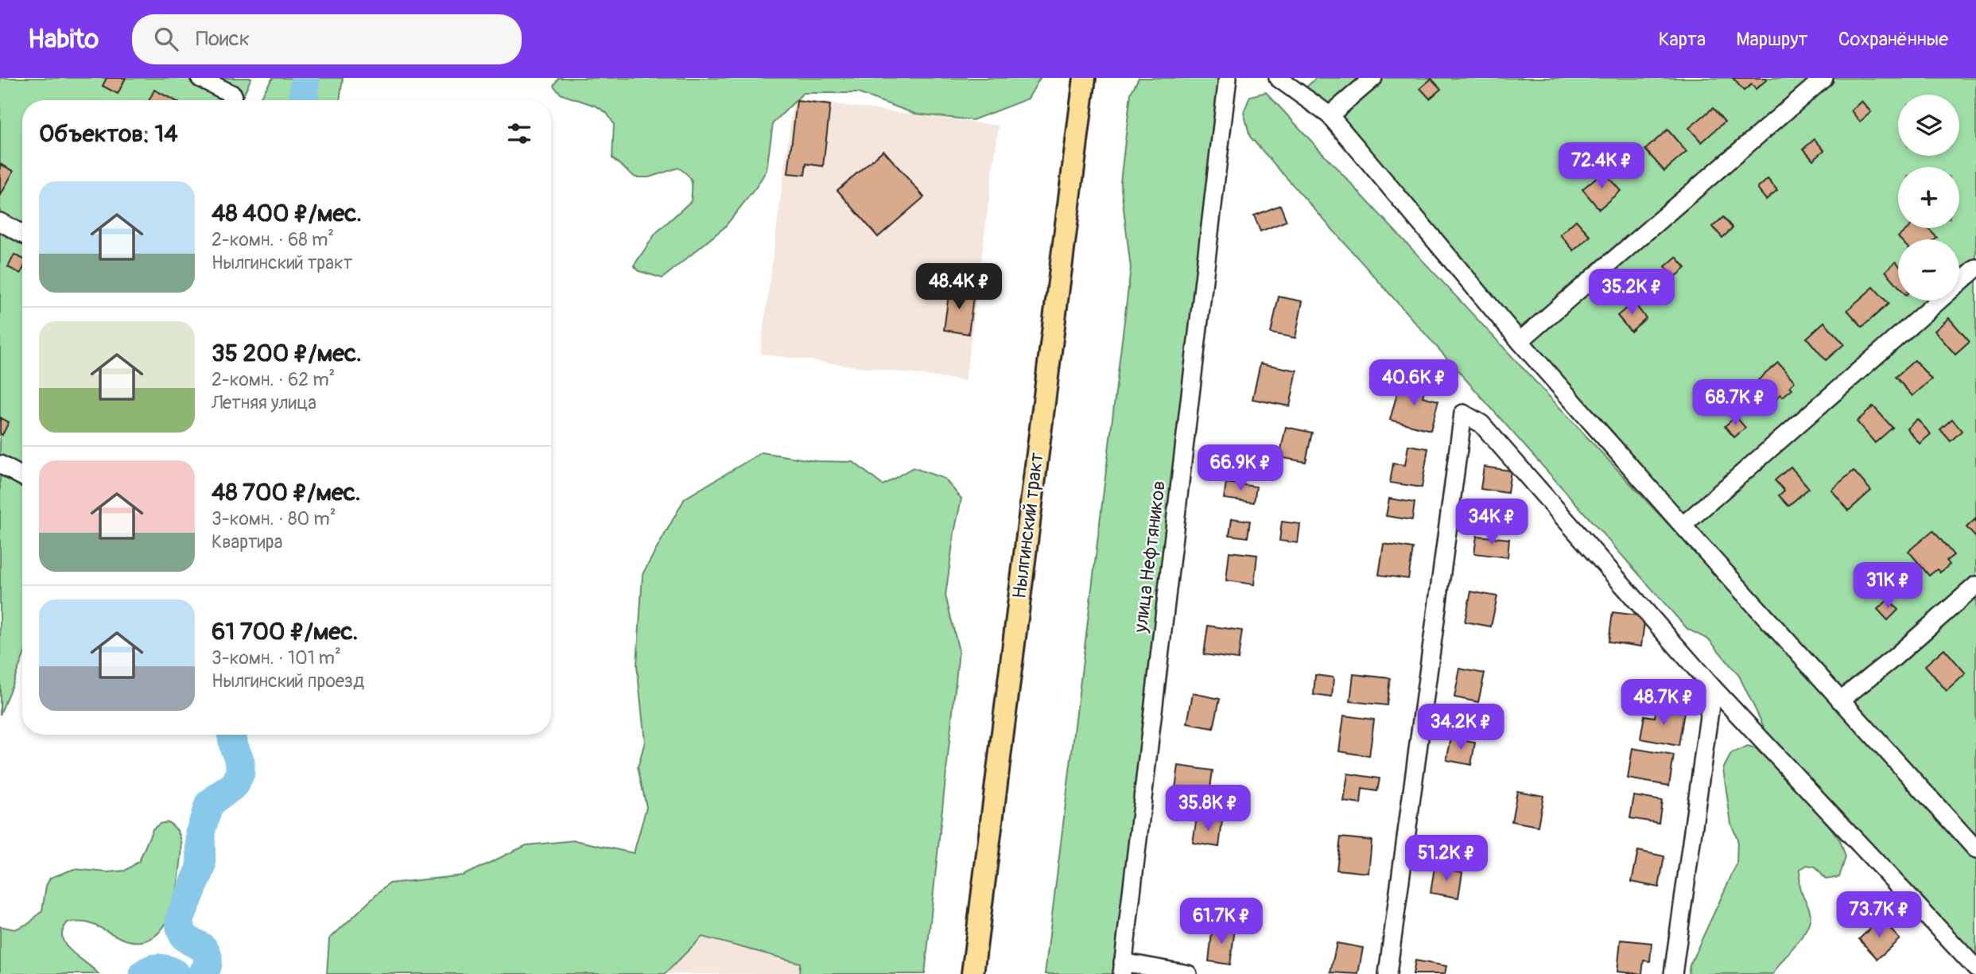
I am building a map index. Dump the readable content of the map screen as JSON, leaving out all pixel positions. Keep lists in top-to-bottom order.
{
  "streets": {
    "main road": ["Нылгинский тракт"],
    "street": ["улица Нефтяников"]
  },
  "page": {
    "header": "Habito",
    "search": "Поиск",
    "nav": ["Карта", "Маршрут", "Сохранённые"],
    "map_buttons": ["+", "−"],
    "heading": "Объектов: 14",
    "price": [
      "72.4K ₽",
      "48.4K ₽",
      "35.2K ₽",
      "40.6K ₽",
      "68.7K ₽",
      "66.9K ₽",
      "34K ₽",
      "31K ₽",
      "48.7K ₽",
      "34.2K ₽",
      "35.8K ₽",
      "51.2K ₽",
      "73.7K ₽",
      "61.7K ₽"
    ],
    "list": [
      {
        "name": "48 400 ₽/мес.",
        "note": "2-комн. · 68 m² · Нылгинский тракт"
      },
      {
        "name": "35 200 ₽/мес.",
        "note": "2-комн. · 62 m² · Летняя улица"
      },
      {
        "name": "48 700 ₽/мес.",
        "note": "3-комн. · 80 m² · Квартира"
      },
      {
        "name": "61 700 ₽/мес.",
        "note": "3-комн. · 101 m² · Нылгинский проезд"
      }
    ]
  }
}
